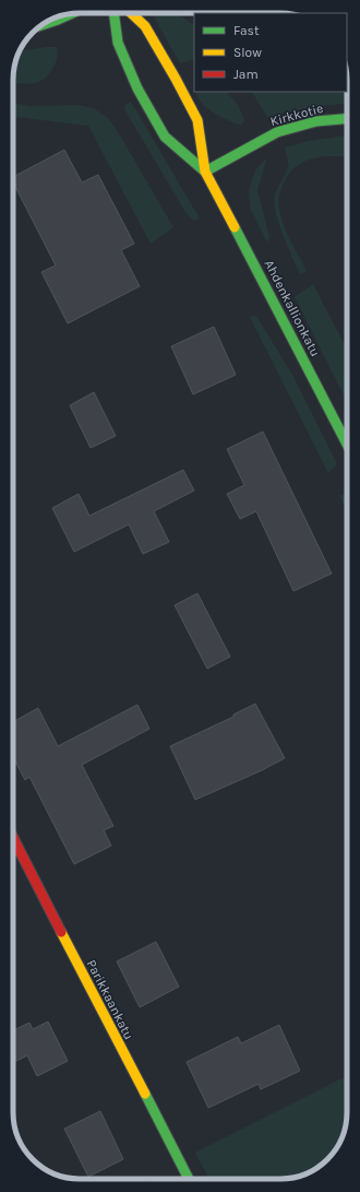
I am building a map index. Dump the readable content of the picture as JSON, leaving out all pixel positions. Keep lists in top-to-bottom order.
{
  "streets": {
    "street": ["Kirkkotie", "Ahdenkallionkatu", "Parikkaankatu"]
  },
  "crossings": [
    ["Kirkkotie", "Ahdenkallionkatu"]
  ],
  "legend": ["Fast", "Slow", "Jam"]
}
